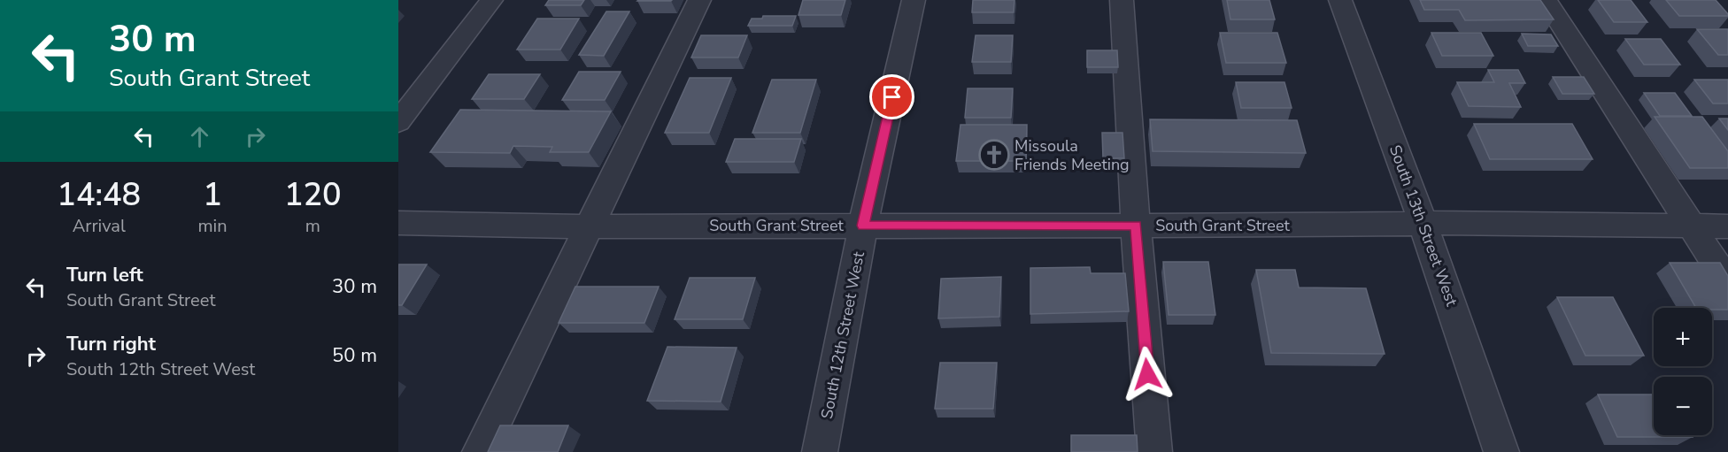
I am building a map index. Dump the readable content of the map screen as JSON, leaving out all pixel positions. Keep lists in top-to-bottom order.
{
  "streets": {
    "street": ["South Grant Street", "South 13th Street West", "South 12th Street West"]
  },
  "crossings": [
    ["South Grant Street", "South 13th Street West"],
    ["South Grant Street", "South 12th Street West"]
  ],
  "places": {
    "church": ["Missoula Friends Meeting"]
  },
  "page": {
    "turn": ["30 m", "South Grant Street"],
    "eta": [
      "14:48",
      "Arrival",
      "1",
      "min",
      "120",
      "m"
    ],
    "list": [
      {
        "name": "Turn left",
        "note": "South Grant Street",
        "value": "30 m"
      },
      {
        "name": "Turn right",
        "note": "South 12th Street West",
        "value": "50 m"
      }
    ],
    "map_buttons": ["+", "−"]
  }
}
